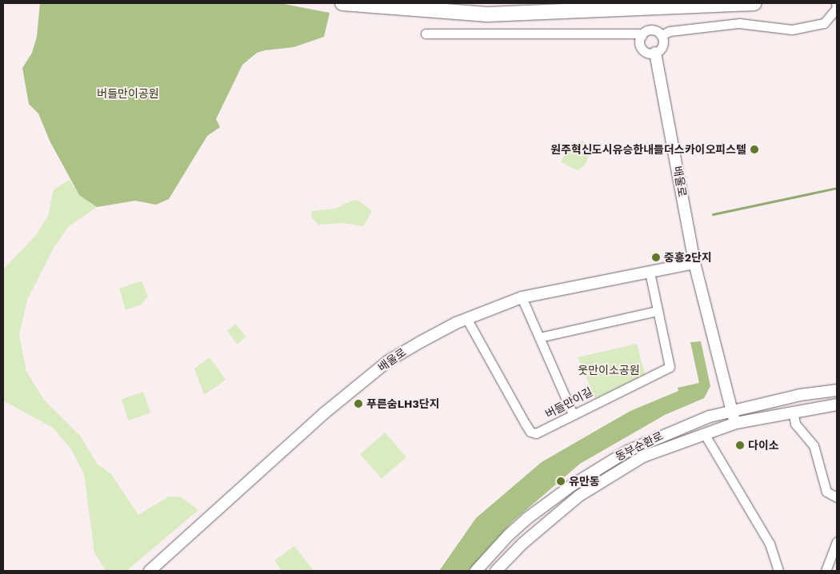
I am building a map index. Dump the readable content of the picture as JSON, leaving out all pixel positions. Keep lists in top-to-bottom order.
{
  "streets": {
    "street": ["배울로", "버들만이길", "동부순환로"]
  },
  "crossings": [
    ["배울로", "버들만이길"],
    ["배울로", "동부순환로"]
  ],
  "parks": ["버들만이공원", "웃만이소공원"],
  "places": [
    "원주혁신도시유승한내들더스카이오피스텔",
    "중흥2단지",
    "푸른숨LH3단지",
    "다이소",
    "유만동"
  ]
}
